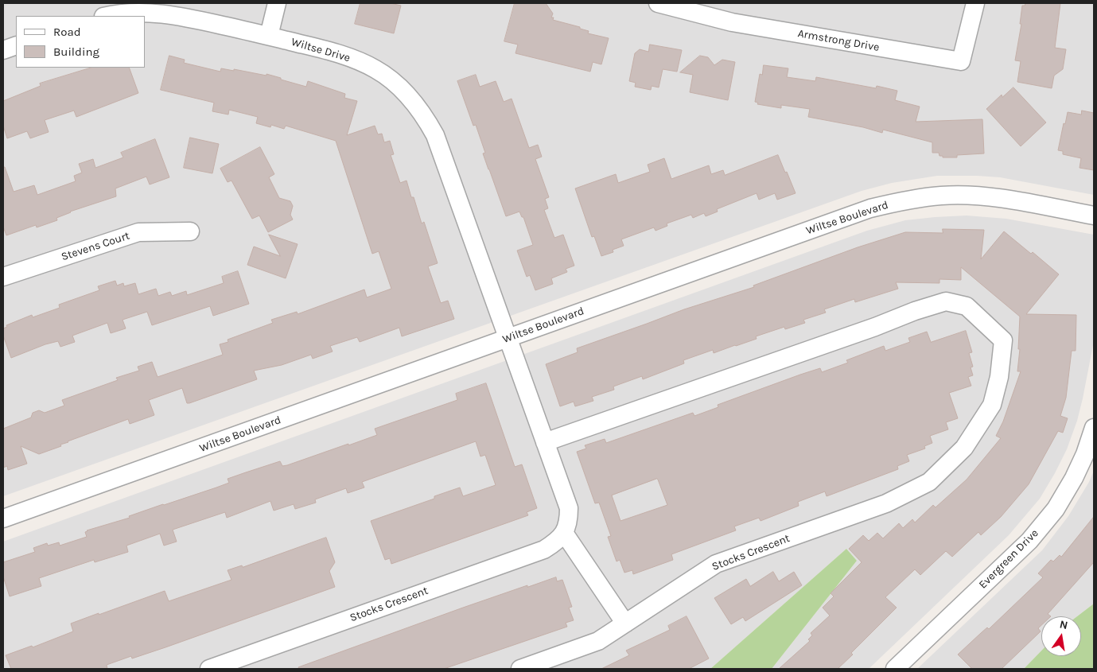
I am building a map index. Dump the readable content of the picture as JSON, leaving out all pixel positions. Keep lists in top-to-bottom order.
{
  "streets": {
    "street": [
      "Armstrong Drive",
      "Wiltse Drive",
      "Wiltse Boulevard",
      "Stevens Court",
      "Stocks Crescent",
      "Evergreen Drive"
    ]
  },
  "crossings": [
    ["Wiltse Drive", "Wiltse Boulevard"]
  ],
  "legend": ["Road", "Building"],
  "north": "top"
}
